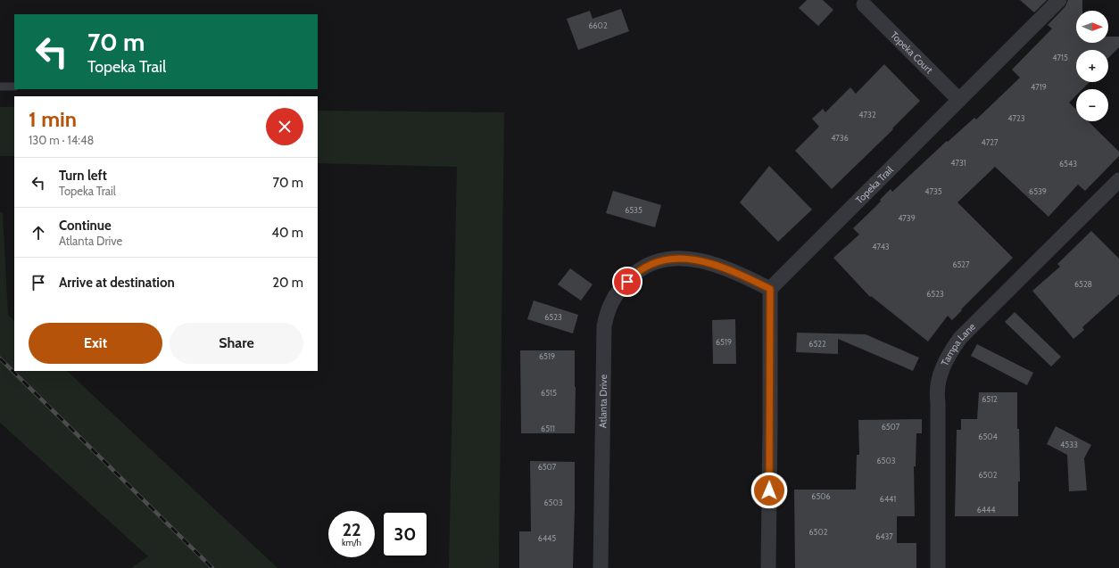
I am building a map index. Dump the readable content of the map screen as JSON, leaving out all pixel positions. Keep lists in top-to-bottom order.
{
  "streets": {
    "street": [
      "Topeka Court",
      "Topeka Trail",
      "Tampa Lane",
      "Atlanta Drive"
    ]
  },
  "crossings": [
    ["Topeka Court", "Topeka Trail"],
    ["Topeka Trail", "Atlanta Drive"]
  ],
  "house_numbers": [
    "6602",
    "4715",
    "4719",
    "4732",
    "4723",
    "4736",
    "4727",
    "4731",
    "6543",
    "4735",
    "6539",
    "6535",
    "4739",
    "4743",
    "6527",
    "6528",
    "6523",
    "6523",
    "6519",
    "6522",
    "6519",
    "6515",
    "6512",
    "6507",
    "6511",
    "6504",
    "4533",
    "6503",
    "6507",
    "6502",
    "6506",
    "6441",
    "6503",
    "6444",
    "6502",
    "6437",
    "6445"
  ],
  "north": "right",
  "page": {
    "map_buttons": ["+", "−"],
    "turn": ["70 m", "Topeka Trail"],
    "heading": ["1 min", "130 m · 14:48"],
    "list": [
      {
        "name": "Turn left",
        "note": "Topeka Trail",
        "value": "70 m"
      },
      {
        "name": "Continue",
        "note": "Atlanta Drive",
        "value": "40 m"
      },
      {
        "name": "Arrive at destination",
        "value": "20 m"
      }
    ],
    "buttons": ["Exit", "Share"],
    "speed": "22 km/h",
    "limit": "30"
  }
}
